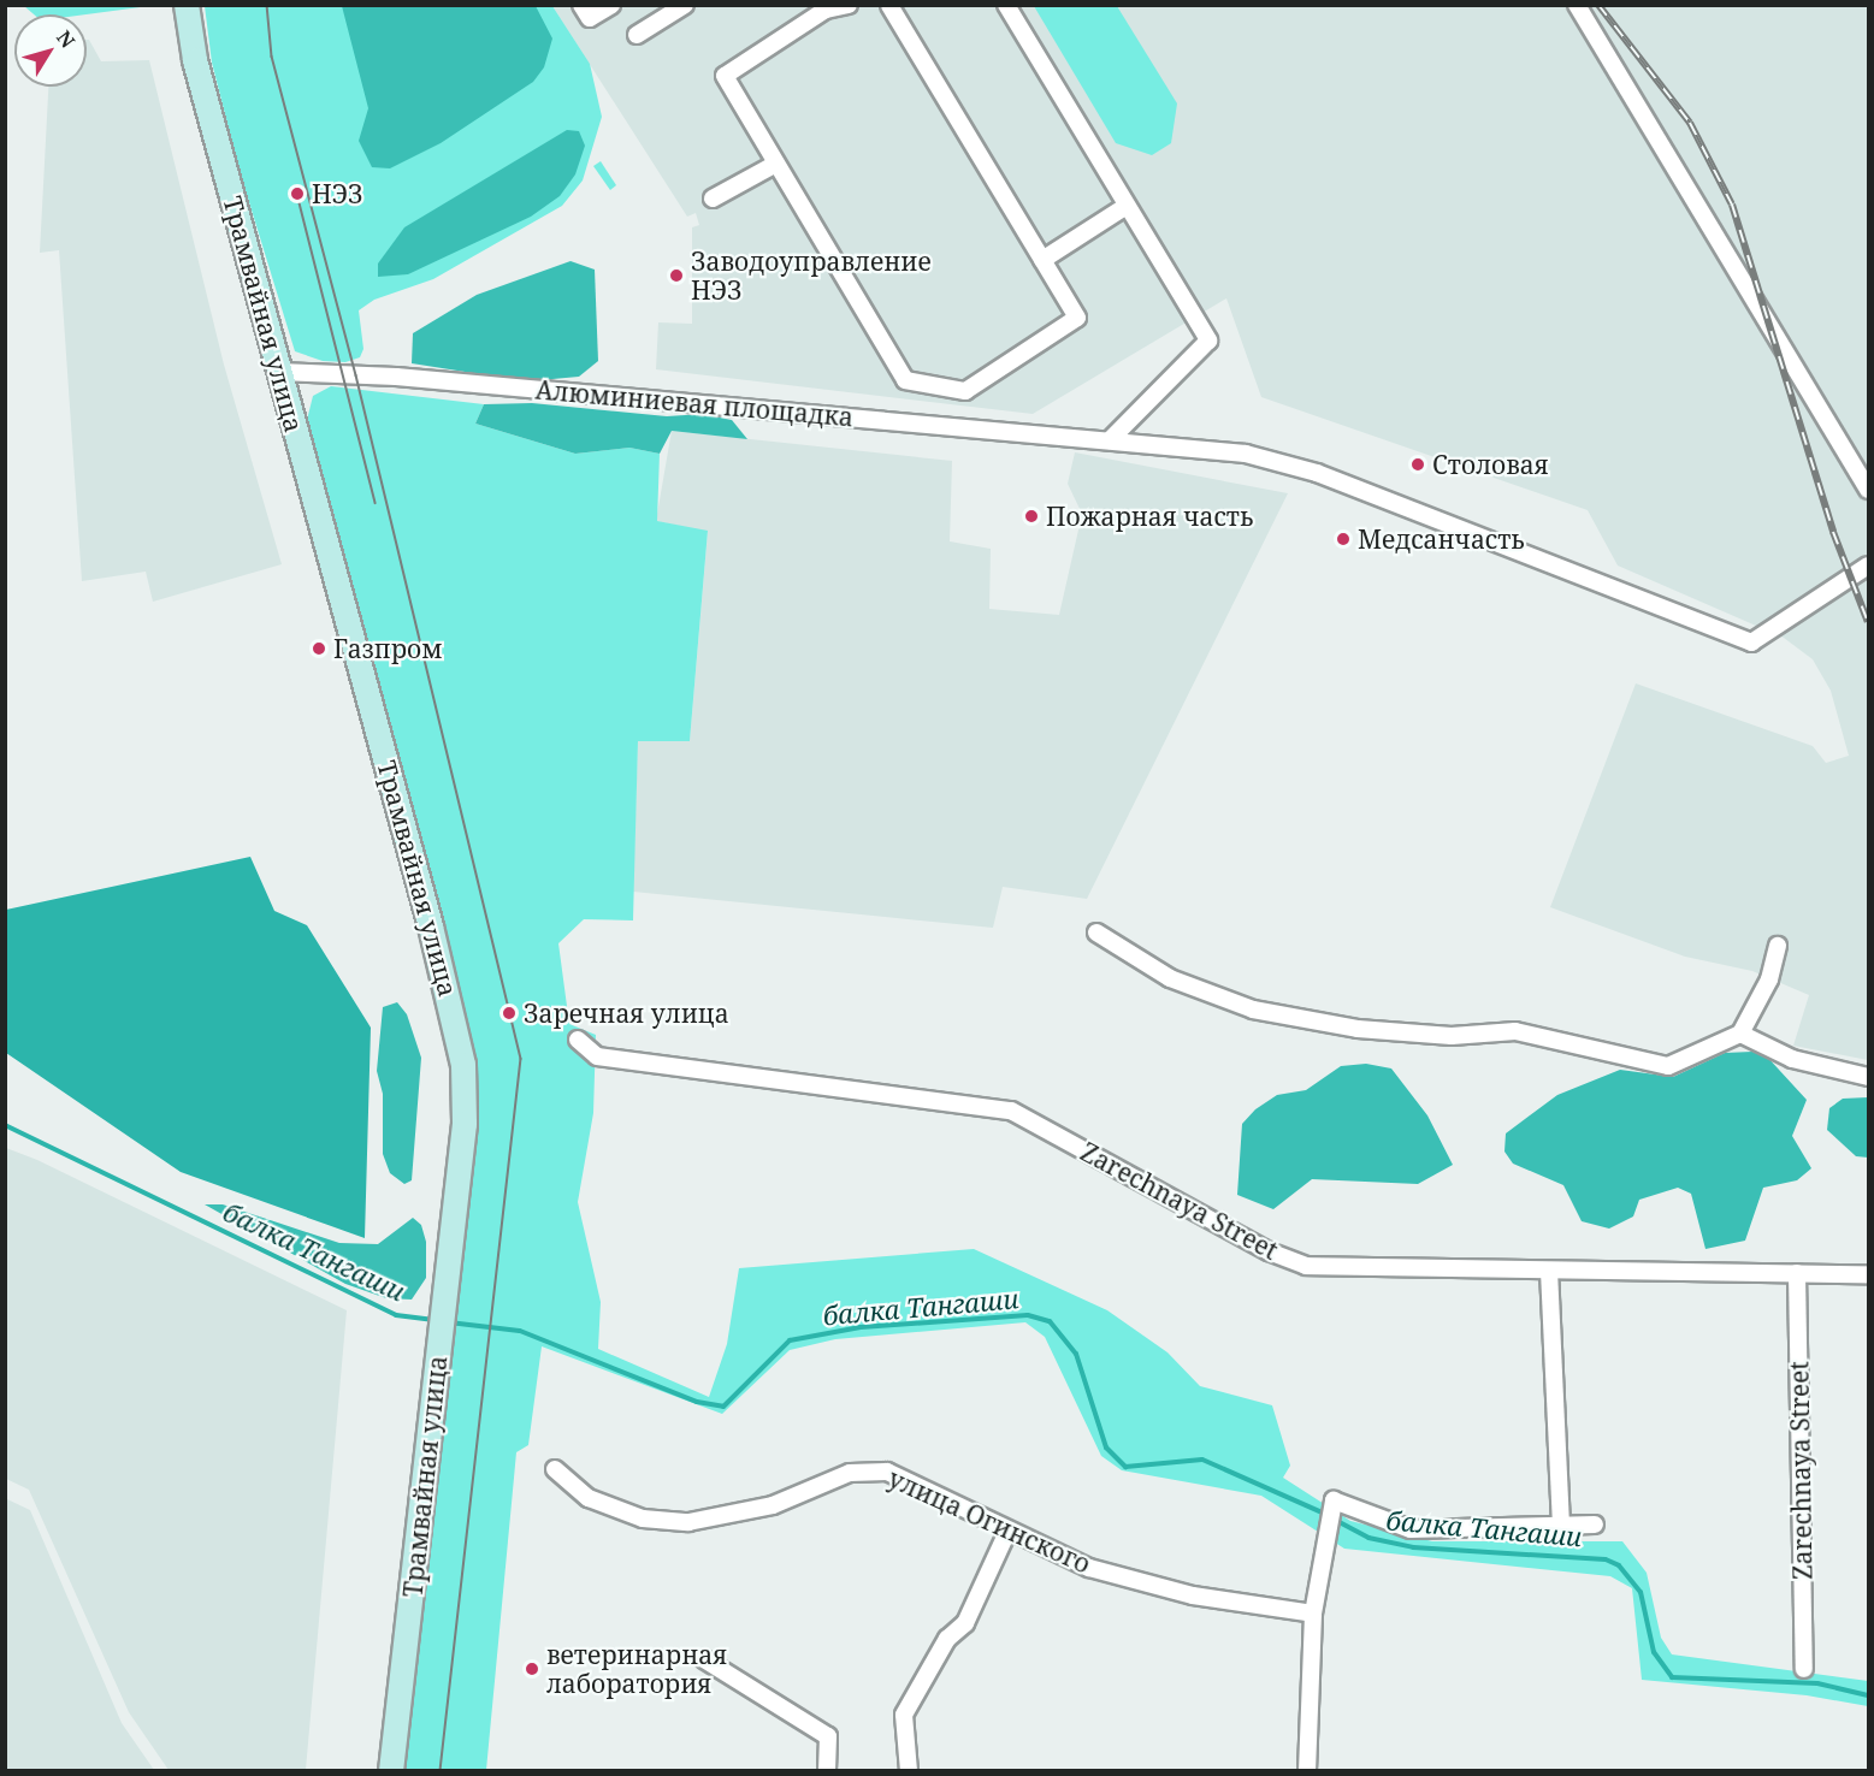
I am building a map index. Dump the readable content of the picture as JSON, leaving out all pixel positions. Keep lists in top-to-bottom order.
{
  "streets": {
    "main road": ["Трамвайная улица"],
    "street": ["Алюминиевая площадка", "Zarechnaya Street", "улица Огинского"]
  },
  "crossings": [
    ["Трамвайная улица", "Алюминиевая площадка"]
  ],
  "water": ["балка Тангаши"],
  "places": [
    "НЭЗ",
    "Заводоуправление НЭЗ",
    "Столовая",
    "Пожарная часть",
    "Медсанчасть",
    "Газпром",
    "Заречная улица",
    "ветеринарная лаборатория"
  ],
  "north": "top right"
}
